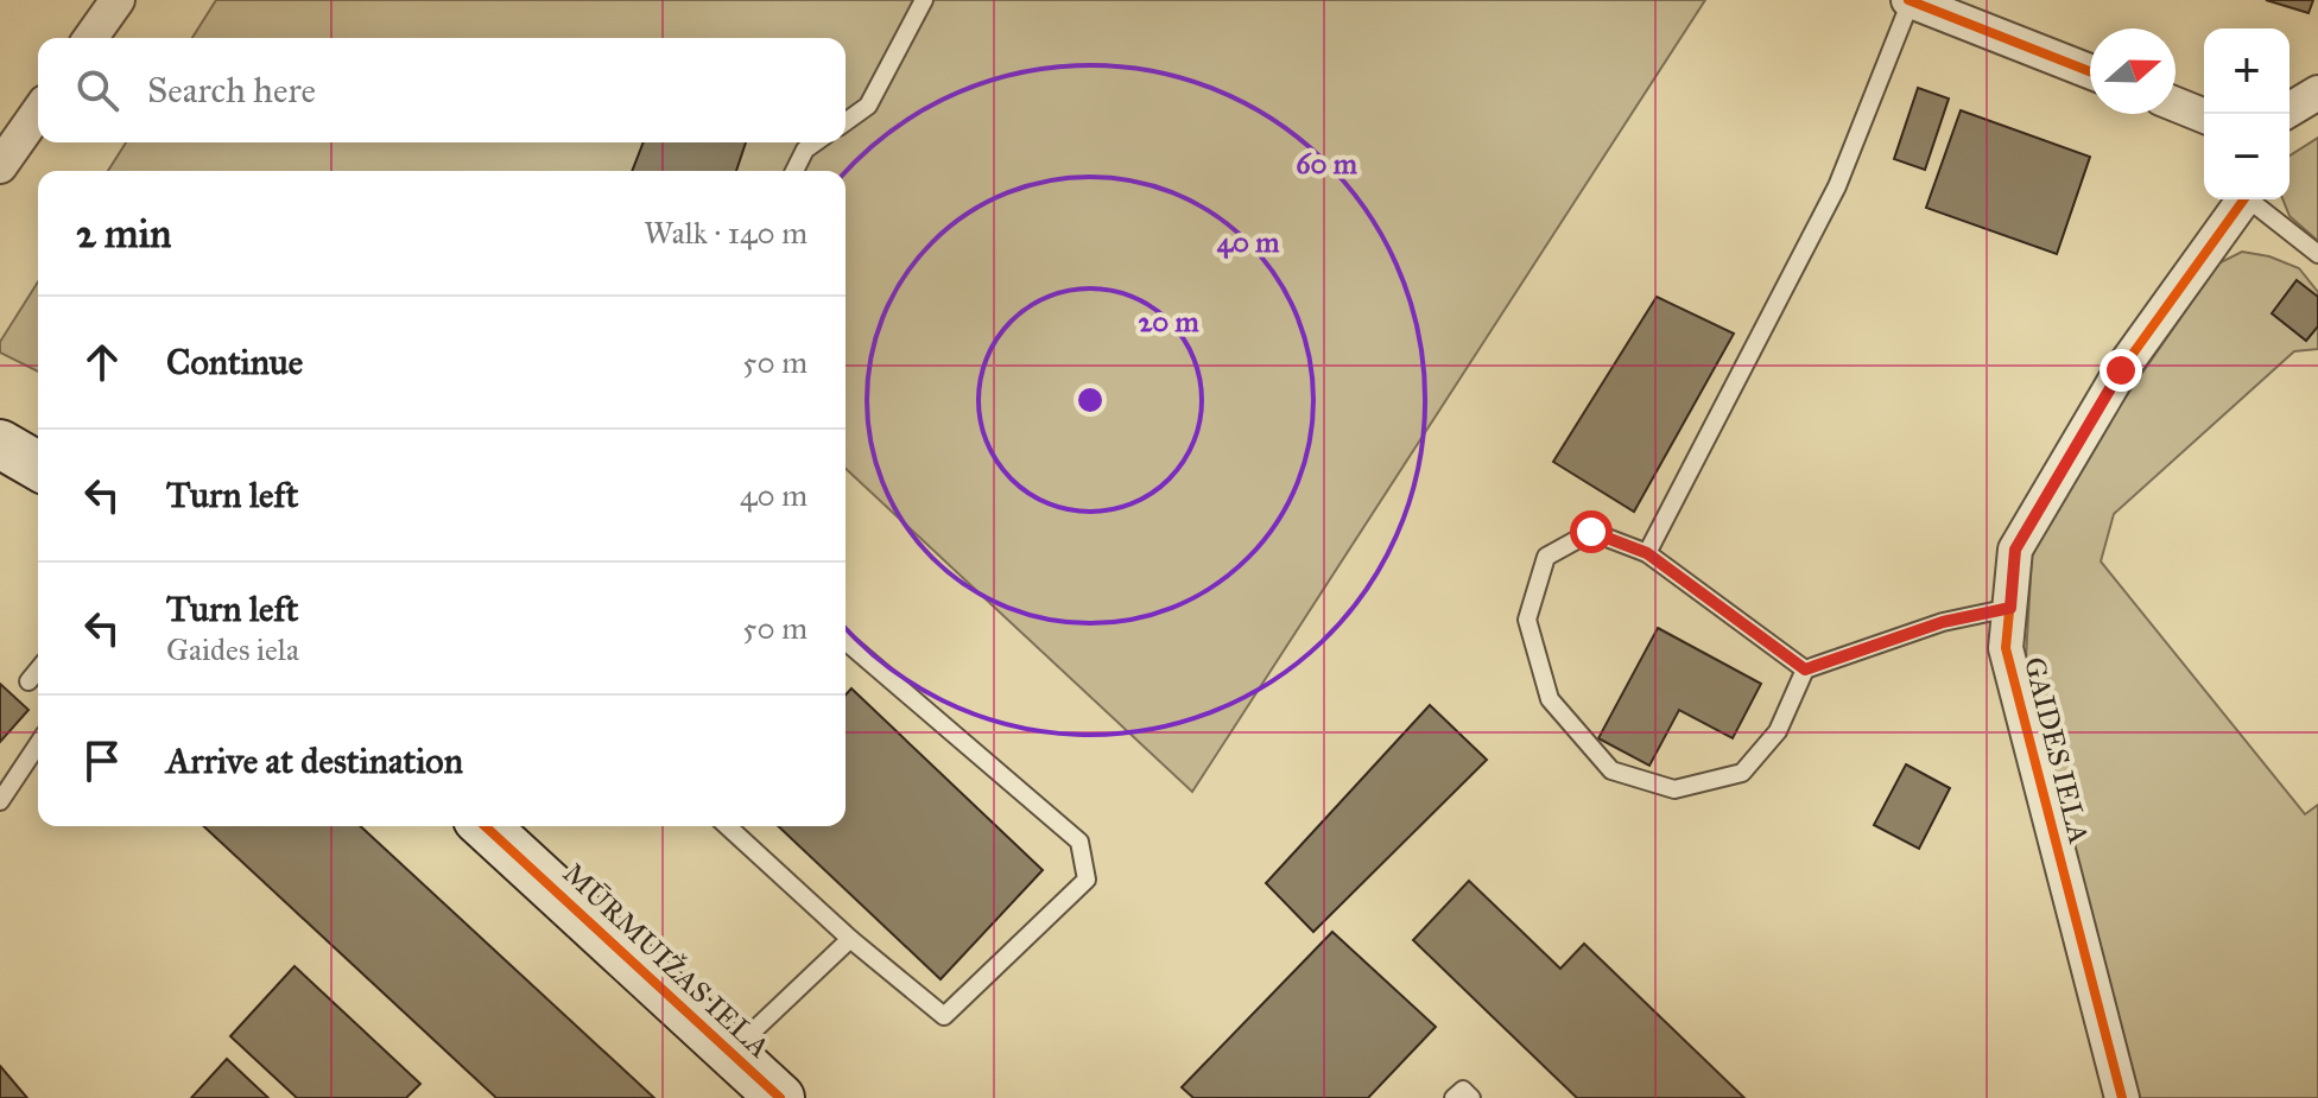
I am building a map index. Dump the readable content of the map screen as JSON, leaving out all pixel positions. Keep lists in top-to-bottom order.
{
  "streets": {
    "street": ["GAIDES IELA", "MŪRMUIŽAS IELA"]
  },
  "north": "right",
  "page": {
    "map_buttons": ["+", "−"],
    "search": "Search here",
    "heading": ["2 min", "Walk · 140 m"],
    "list": [
      ["Continue", "50 m"],
      ["Turn left", "40 m"],
      ["Turn left", "Gaides iela", "50 m"],
      "Arrive at destination"
    ]
  },
  "rings": ["60 m", "40 m", "20 m"]
}
